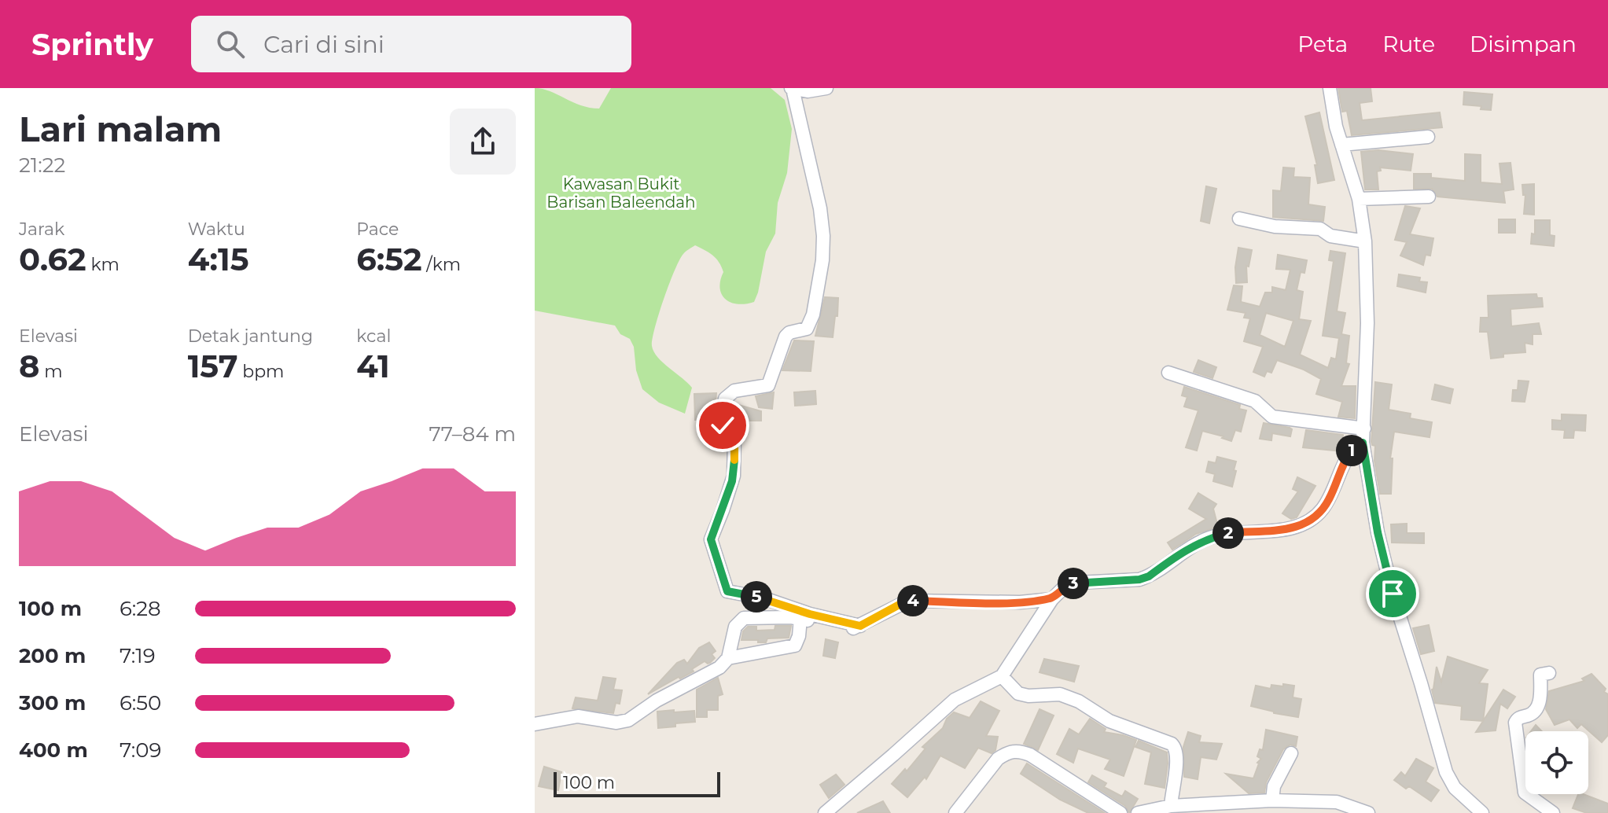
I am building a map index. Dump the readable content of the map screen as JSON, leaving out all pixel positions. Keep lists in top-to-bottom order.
{
  "parks": ["Kawasan Bukit Barisan Baleendah"],
  "scale_bar": "100 m",
  "page": {
    "header": "Sprintly",
    "search": "Cari di sini",
    "nav": ["Peta", "Rute", "Disimpan"],
    "heading": ["Lari malam", "21:22"],
    "stats": [
      ["Jarak", "0.62 km"],
      ["Waktu", "4:15"],
      ["Pace", "6:52 /km"],
      ["Elevasi", "8 m"],
      ["Detak jantung", "157 bpm"],
      ["kcal", "41"]
    ],
    "chart": ["Elevasi", "77–84 m"],
    "pins": [
      "1",
      "2",
      "3",
      "5",
      "4"
    ],
    "list": [
      {
        "name": "100 m",
        "note": "6:28"
      },
      {
        "name": "200 m",
        "note": "7:19"
      },
      {
        "name": "300 m",
        "note": "6:50"
      },
      {
        "name": "400 m",
        "note": "7:09"
      }
    ],
    "scale": "100 m"
  }
}
